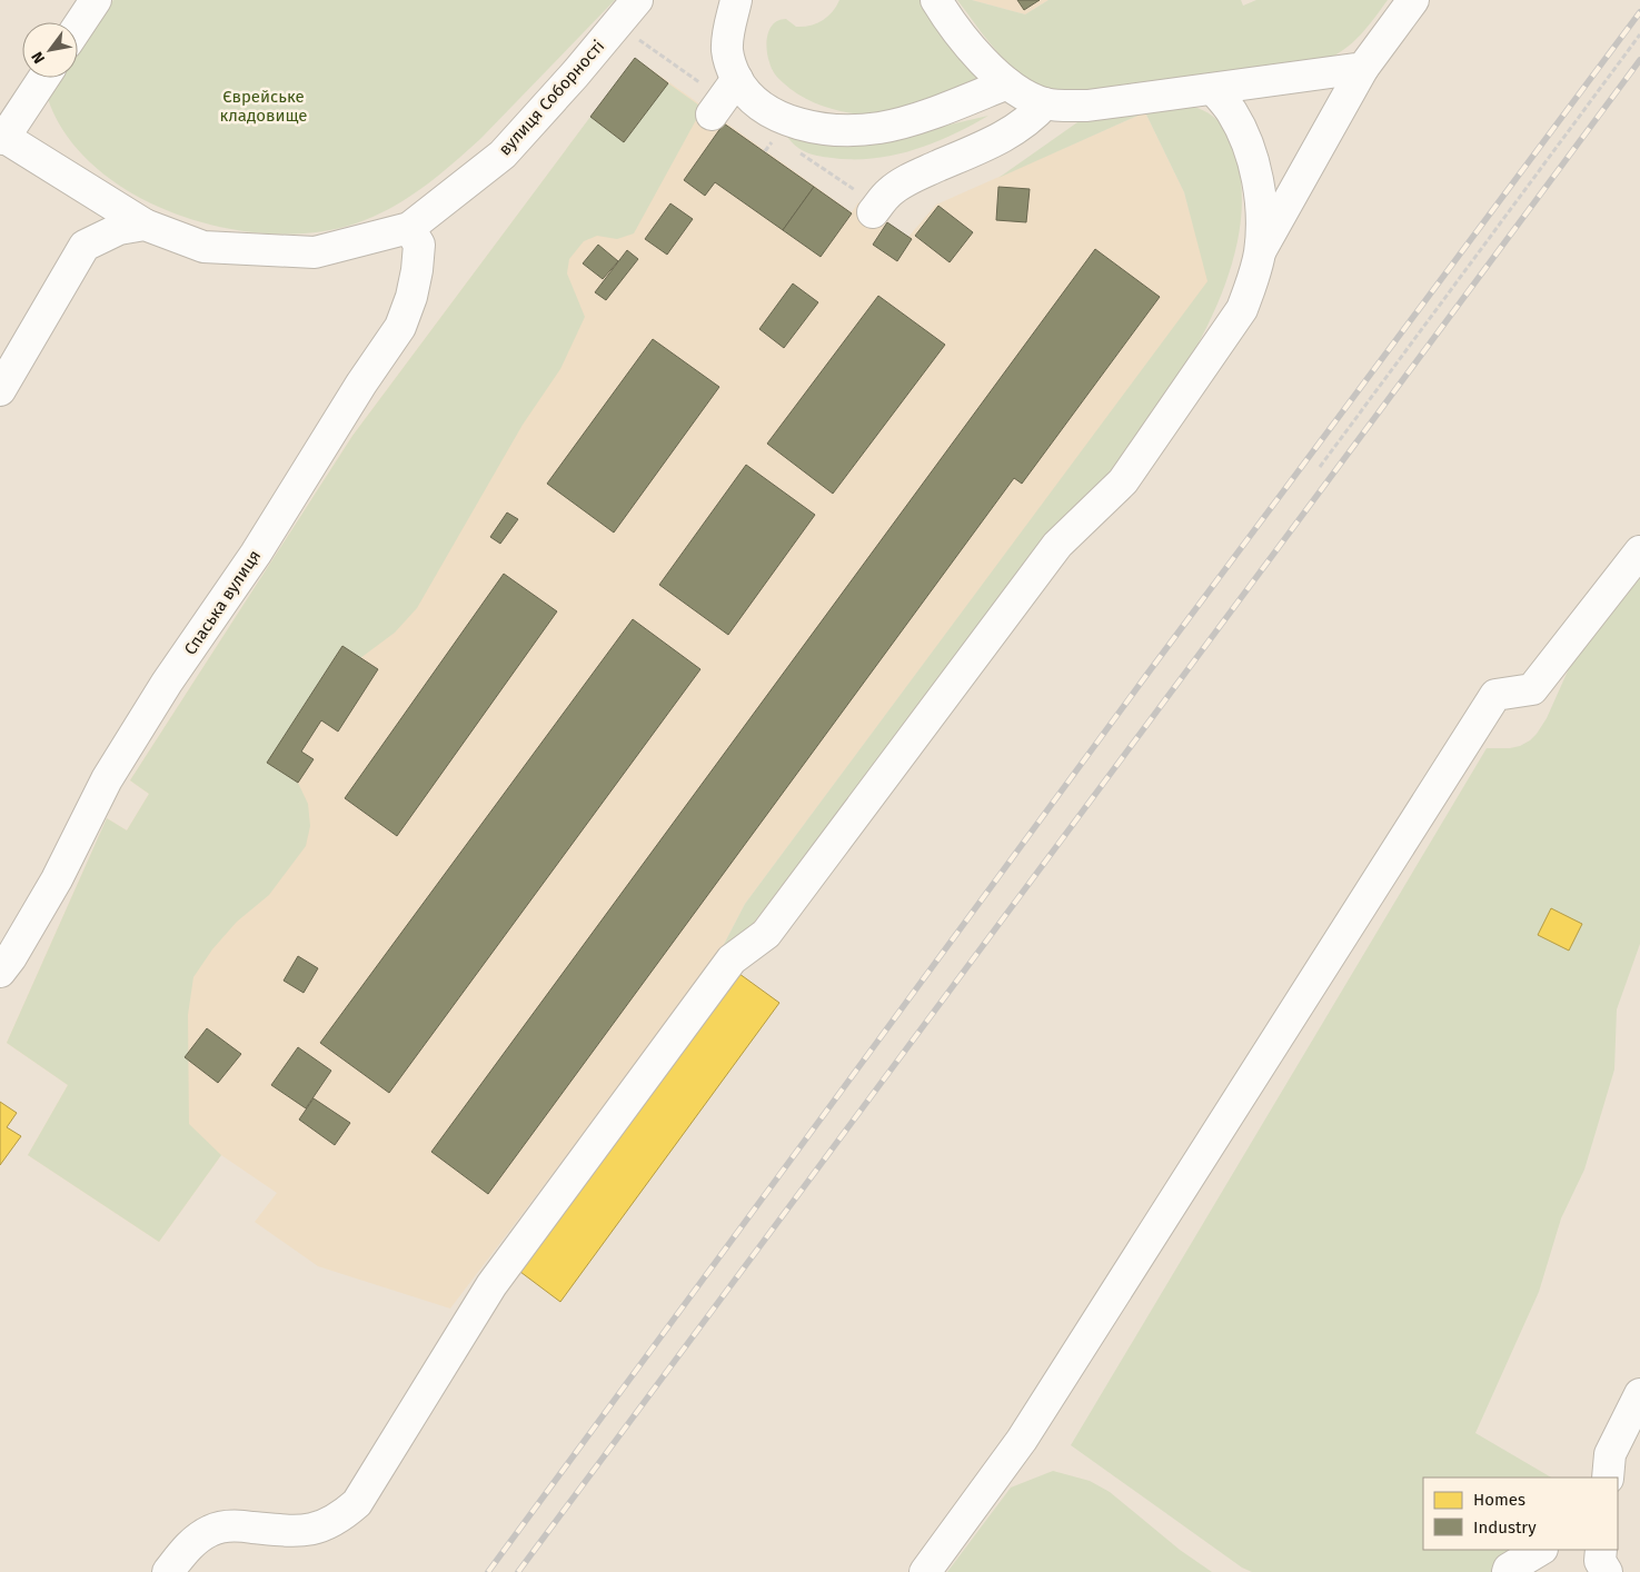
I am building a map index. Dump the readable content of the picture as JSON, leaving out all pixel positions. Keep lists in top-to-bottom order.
{
  "streets": {
    "street": ["вулиця Соборності", "Спаська вулиця"]
  },
  "crossings": [
    ["вулиця Соборності", "Спаська вулиця"]
  ],
  "parks": ["Єврейське кладовище"],
  "legend": ["Homes", "Industry"],
  "north": "bottom left"
}
